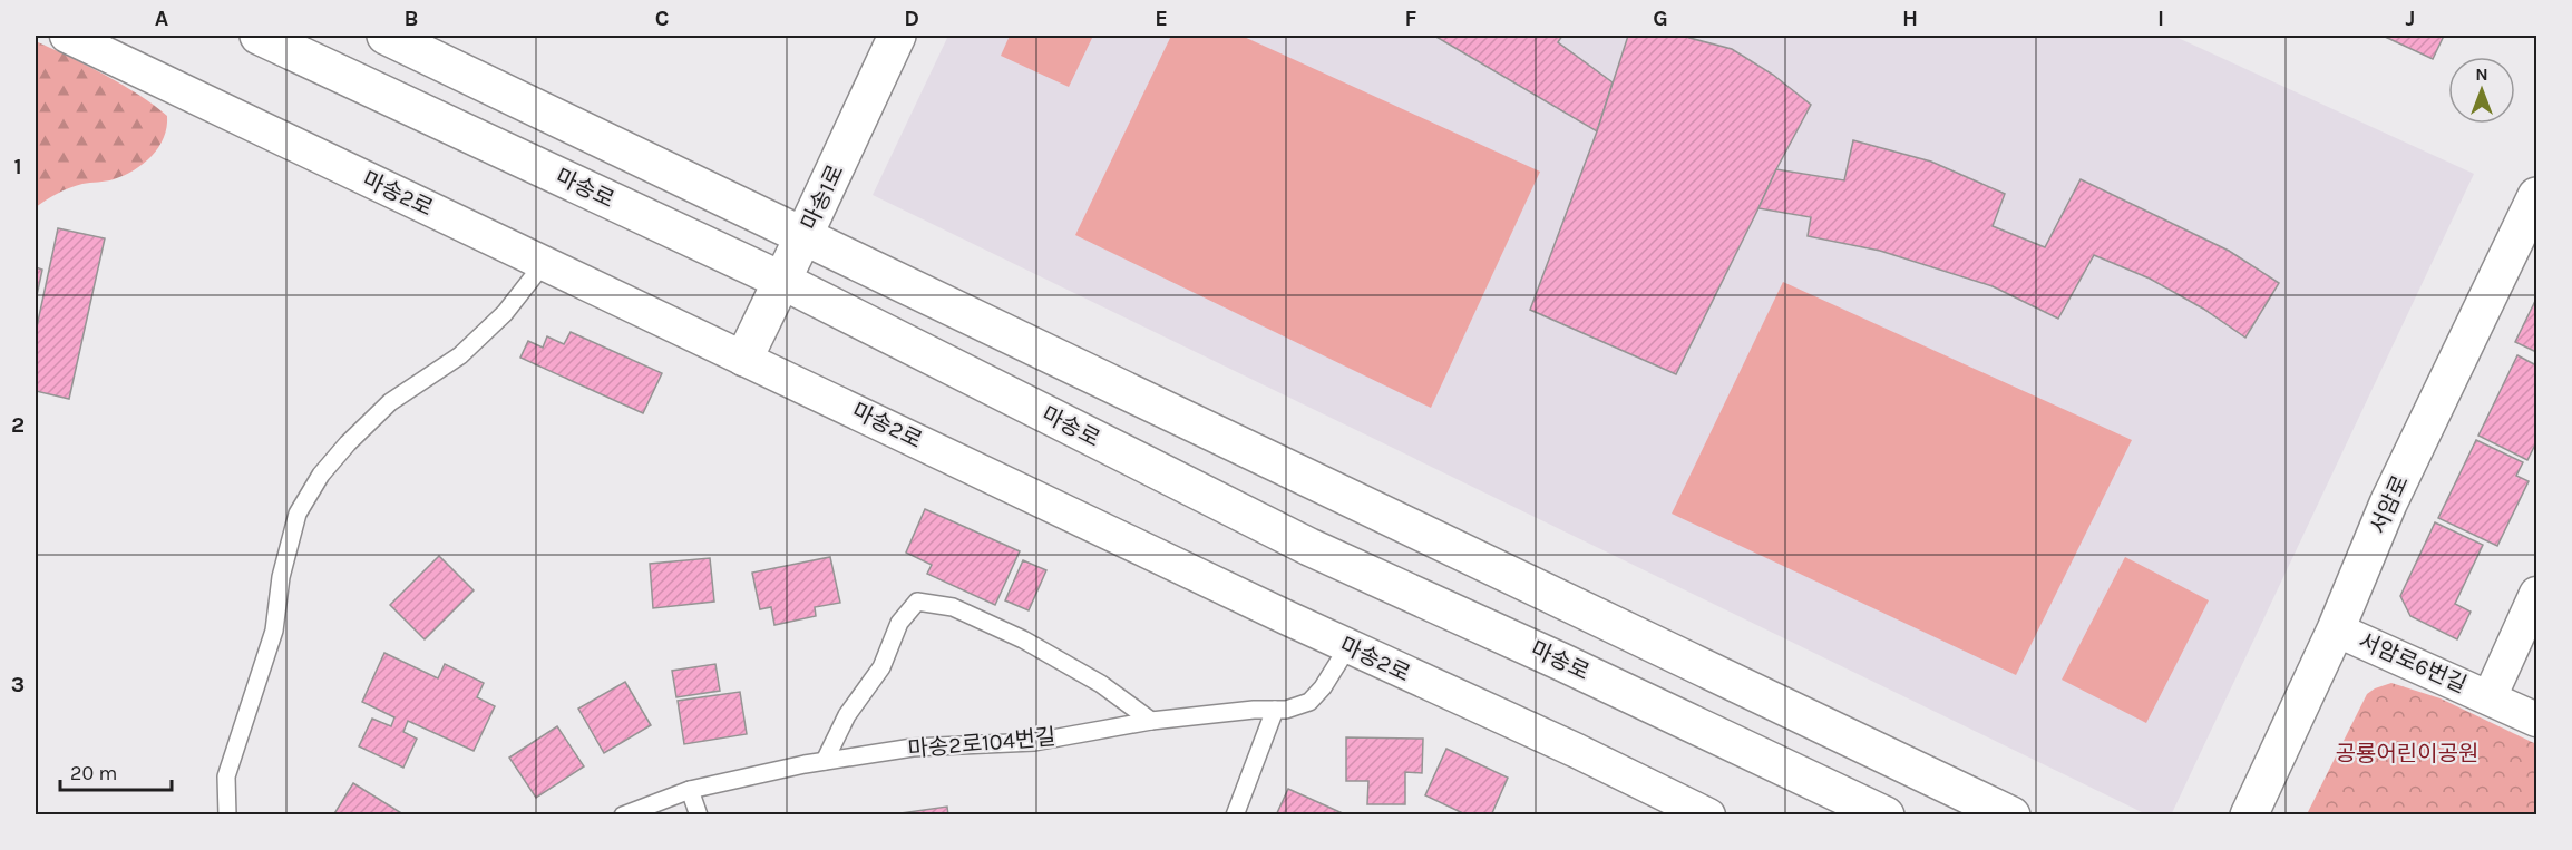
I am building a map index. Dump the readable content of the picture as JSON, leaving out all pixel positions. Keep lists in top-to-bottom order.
{
  "streets": {
    "street": [
      "마송로",
      "마송2로",
      "마송1로",
      "서암로",
      "서암로6번길"
    ],
    "lane": ["마송2로104번길"]
  },
  "crossings": [
    ["마송로", "마송1로"],
    ["마송2로", "마송1로"],
    ["마송2로", "마송2로104번길"],
    ["서암로", "서암로6번길"]
  ],
  "parks": ["공룡어린이공원"],
  "scale_bar": "20 m",
  "north": "top",
  "grid": {
    "columns": [
      "A",
      "B",
      "C",
      "D",
      "E",
      "F",
      "G",
      "H",
      "I",
      "J"
    ],
    "rows": ["1", "2", "3"]
  }
}
